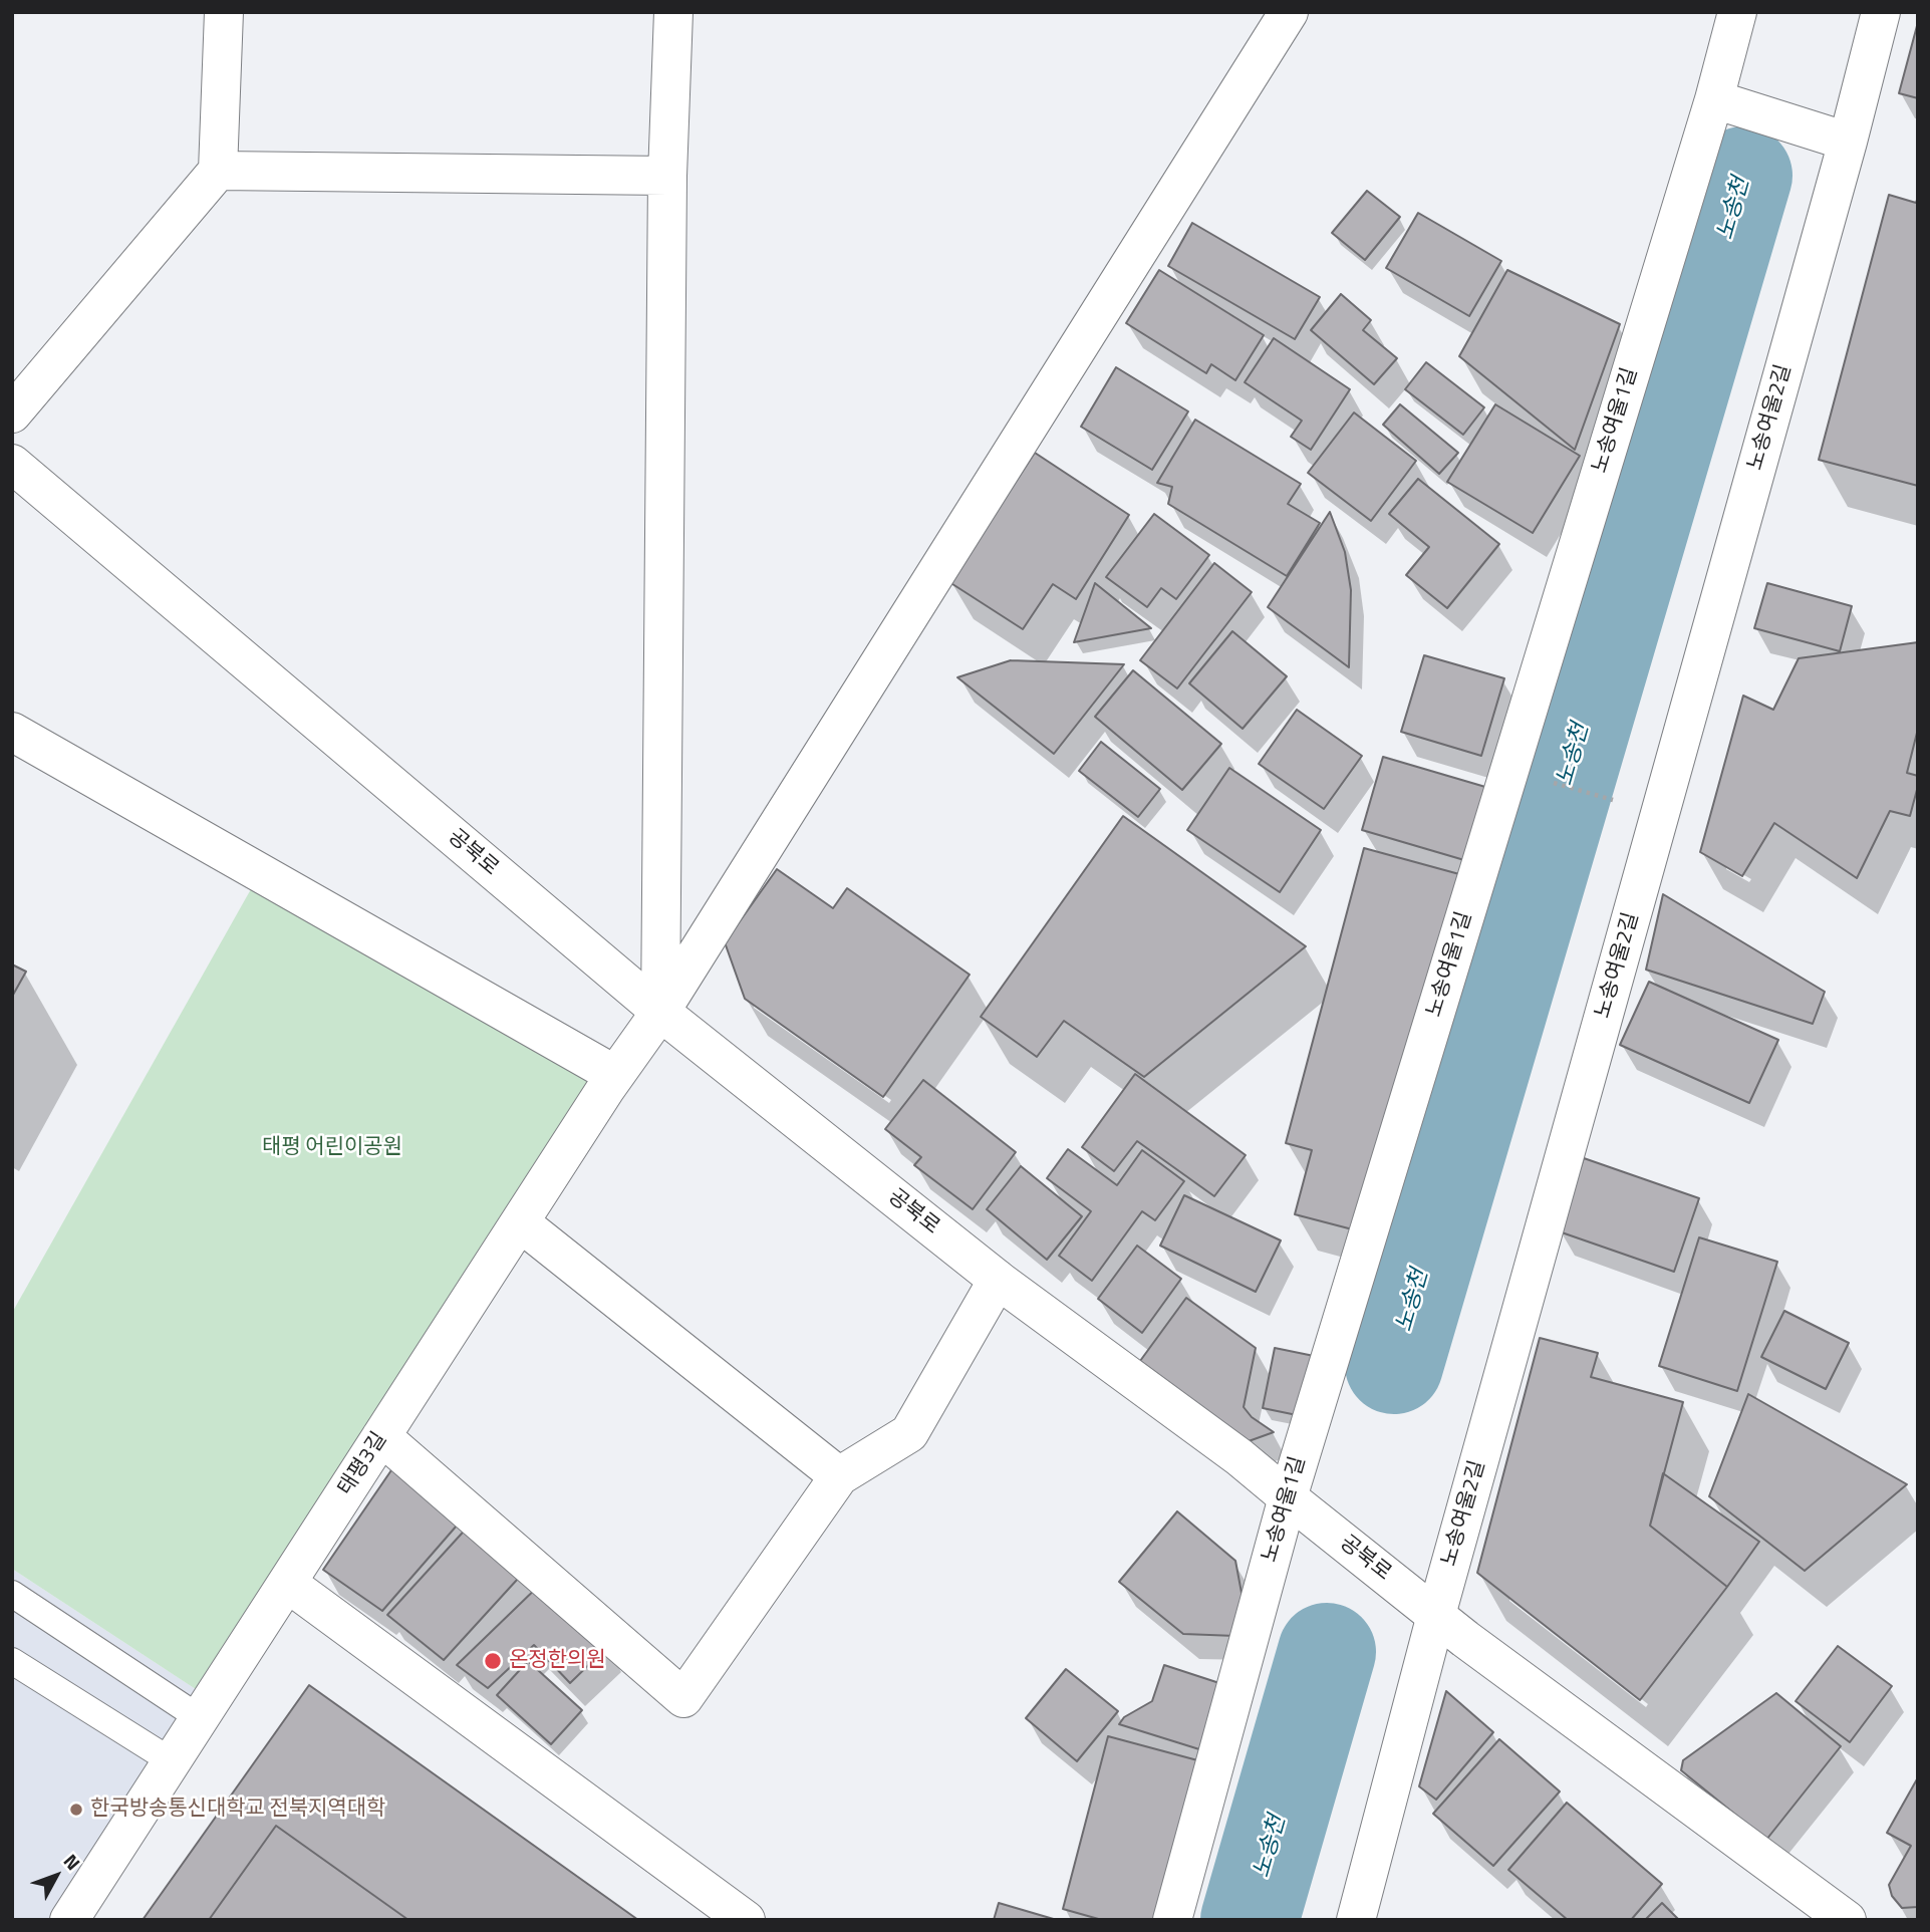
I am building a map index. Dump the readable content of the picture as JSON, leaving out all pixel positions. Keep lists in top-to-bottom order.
{
  "streets": {
    "street": [
      "노송여울2길",
      "노송여울1길",
      "공북로",
      "태평3길"
    ]
  },
  "crossings": [
    ["노송여울2길", "공북로"],
    ["노송여울1길", "공북로"],
    ["공북로", "태평3길"]
  ],
  "water": ["노송천"],
  "parks": ["태평 어린이공원"],
  "places": ["온정한의원", "한국방송통신대학교 전북지역대학"],
  "north": "top right"
}
